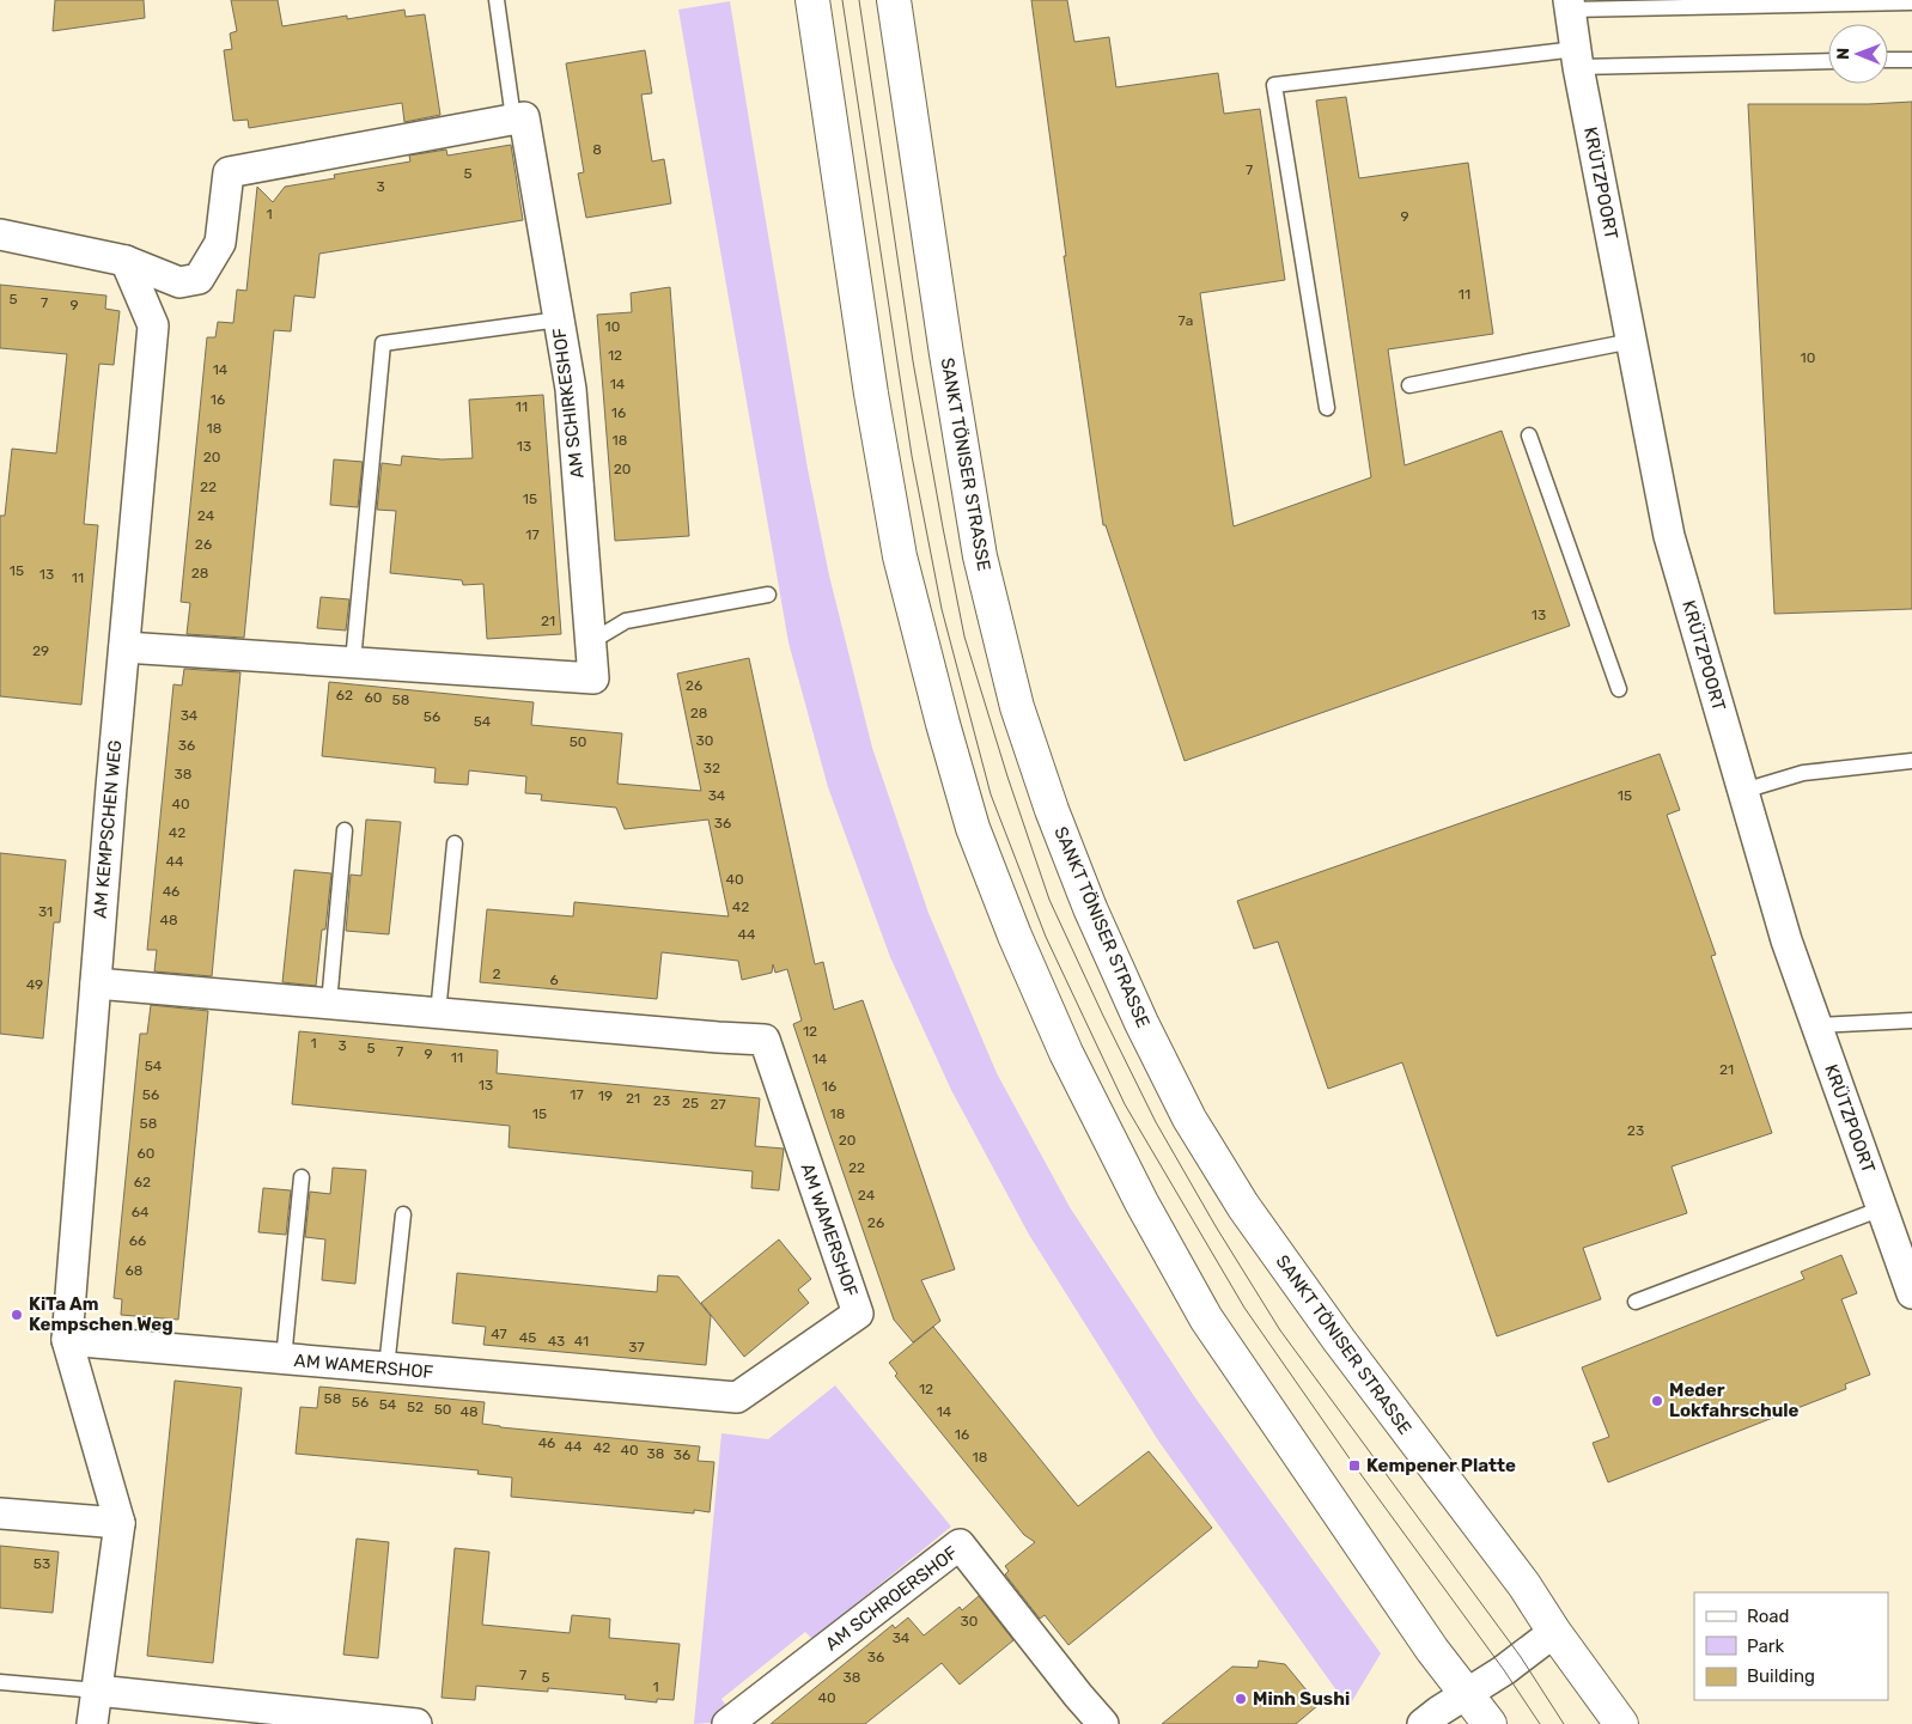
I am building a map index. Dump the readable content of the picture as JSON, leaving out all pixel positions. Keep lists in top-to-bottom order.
{
  "streets": {
    "main road": ["SANKT TÖNISER STRASSE"],
    "street": [
      "KRÜTZPOORT",
      "AM SCHIRKESHOF",
      "AM KEMPSCHEN WEG",
      "AM WAMERSHOF",
      "AM SCHROERSHOF"
    ]
  },
  "crossings": [
    ["AM SCHIRKESHOF", "AM KEMPSCHEN WEG"],
    ["AM KEMPSCHEN WEG", "AM WAMERSHOF"]
  ],
  "places": {
    "other": ["KiTa Am Kempschen Weg", "Meder Lokfahrschule", "Minh Sushi"],
    "transit": ["Kempener Platte"]
  },
  "house_numbers": [
    "8",
    "7",
    "5",
    "3",
    "1",
    "9",
    "11",
    "5",
    "7",
    "9",
    "7a",
    "10",
    "12",
    "10",
    "14",
    "14",
    "16",
    "11",
    "16",
    "18",
    "18",
    "13",
    "20",
    "20",
    "22",
    "15",
    "24",
    "17",
    "26",
    "15",
    "28",
    "13",
    "11",
    "13",
    "21",
    "29",
    "26",
    "62",
    "60",
    "58",
    "28",
    "34",
    "56",
    "54",
    "30",
    "50",
    "36",
    "32",
    "38",
    "34",
    "15",
    "40",
    "36",
    "42",
    "44",
    "40",
    "46",
    "42",
    "31",
    "48",
    "44",
    "2",
    "6",
    "49",
    "12",
    "1",
    "3",
    "5",
    "7",
    "9",
    "11",
    "14",
    "54",
    "21",
    "13",
    "16",
    "56",
    "17",
    "19",
    "21",
    "23",
    "25",
    "27",
    "15",
    "18",
    "58",
    "23",
    "20",
    "60",
    "22",
    "62",
    "24",
    "64",
    "26",
    "66",
    "68",
    "47",
    "45",
    "43",
    "41",
    "37",
    "12",
    "58",
    "56",
    "54",
    "52",
    "50",
    "48",
    "14",
    "16",
    "46",
    "44",
    "42",
    "40",
    "38",
    "36",
    "18",
    "53",
    "30",
    "34",
    "36",
    "7",
    "5",
    "38",
    "1",
    "40"
  ],
  "legend": ["Road", "Park", "Building"],
  "north": "left"
}
